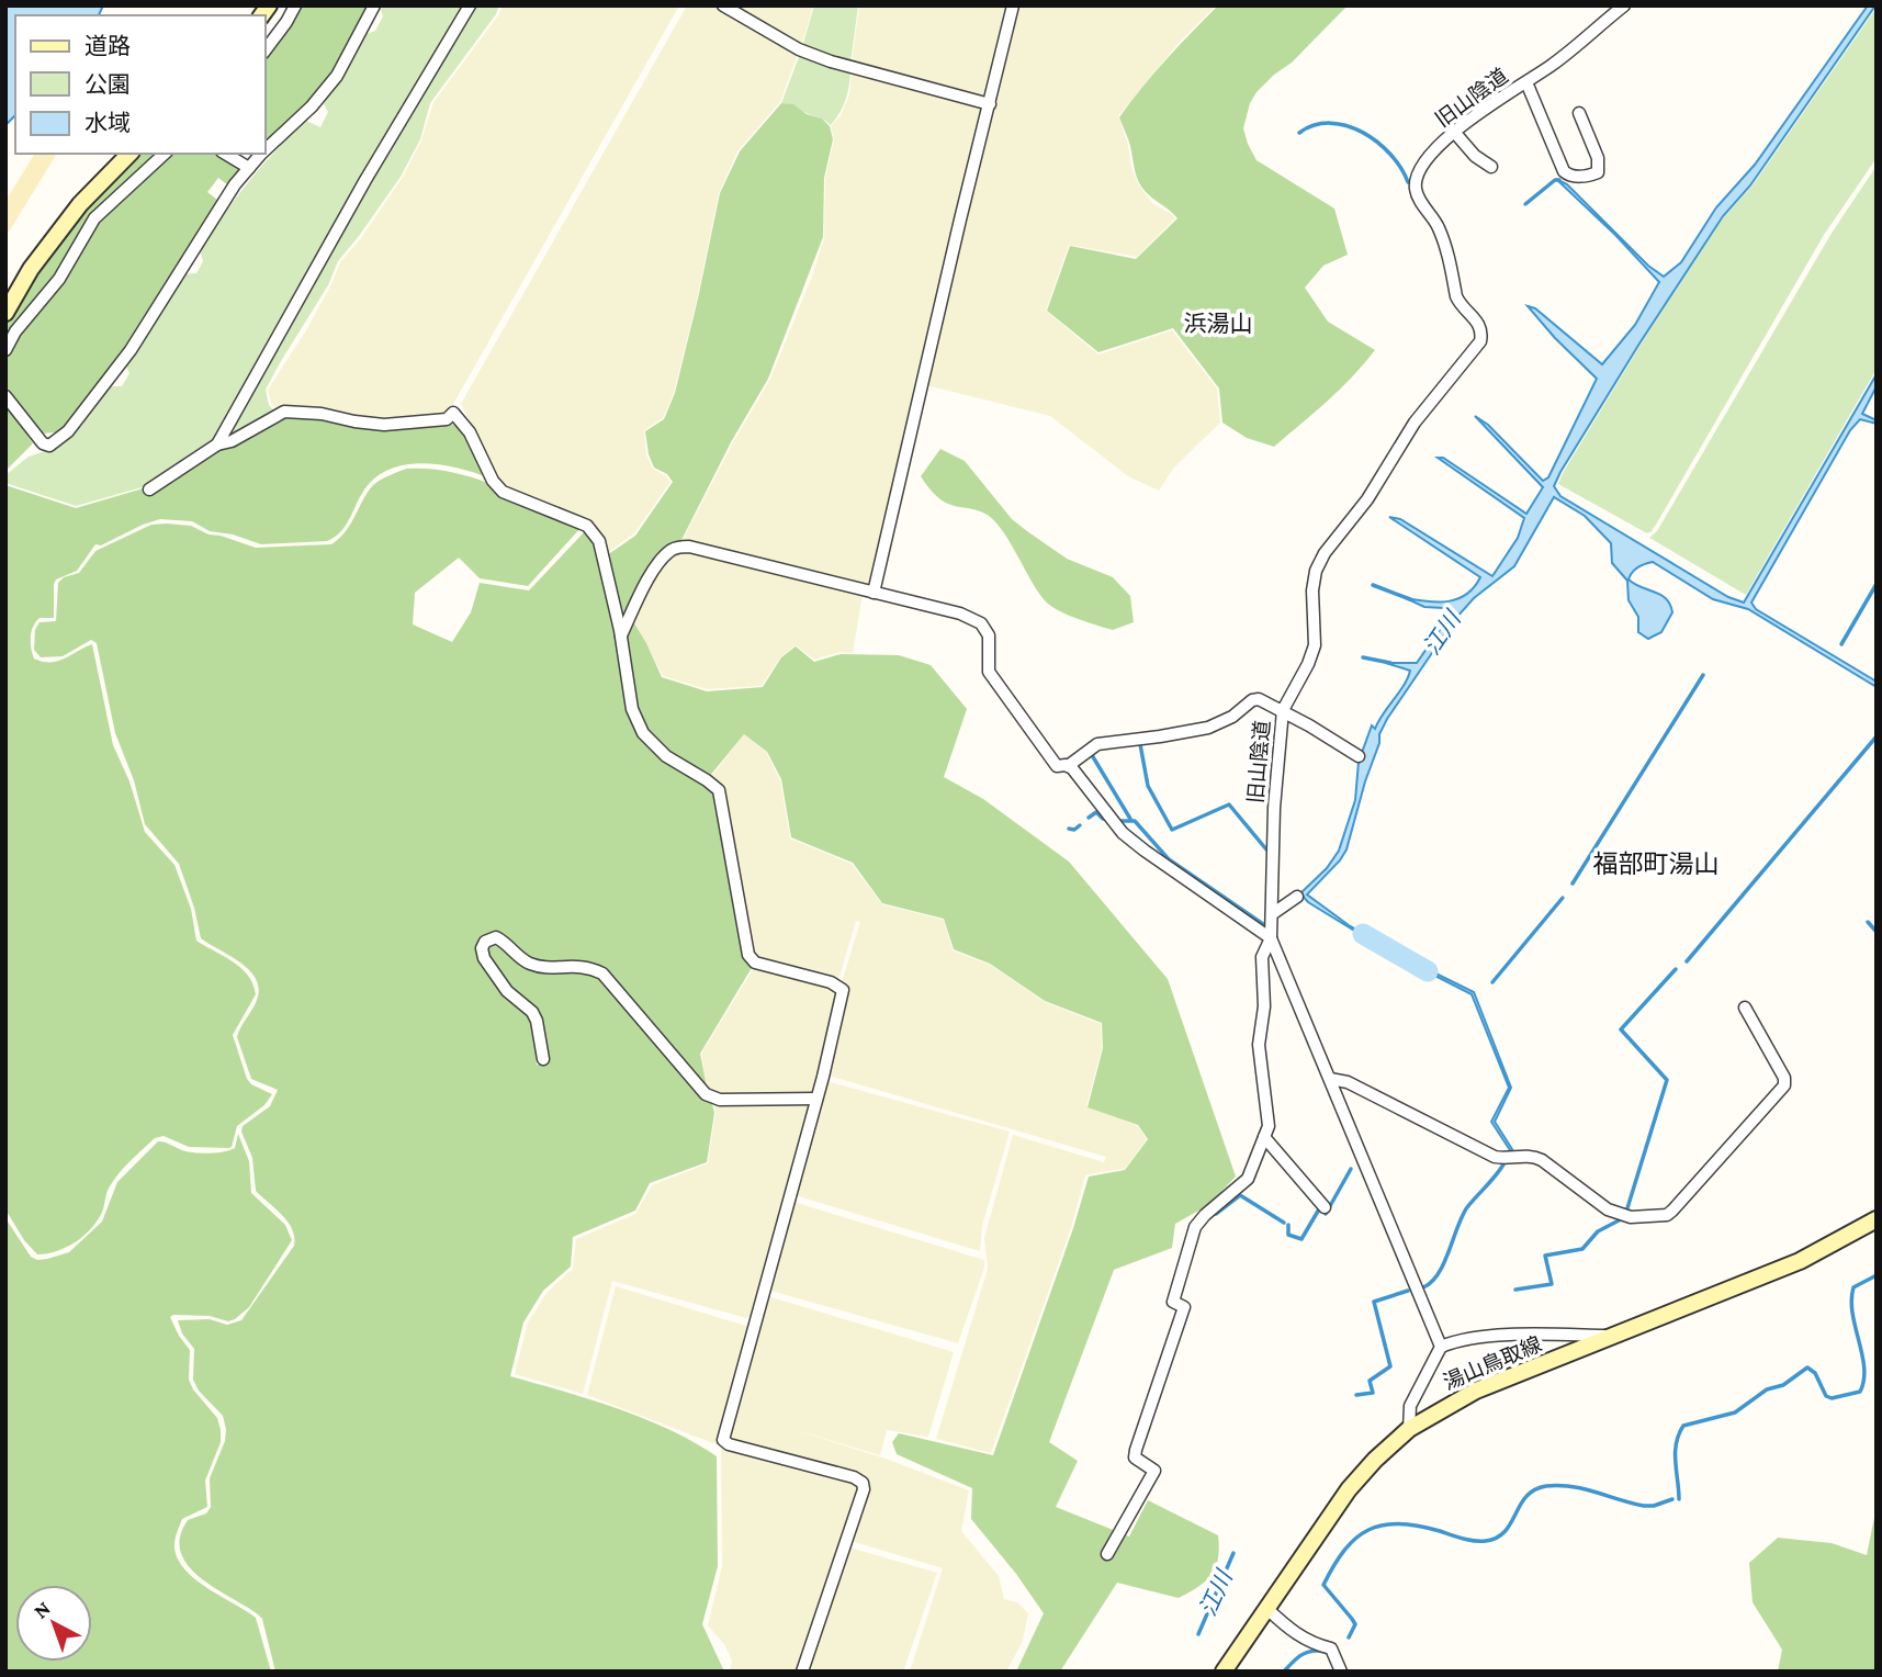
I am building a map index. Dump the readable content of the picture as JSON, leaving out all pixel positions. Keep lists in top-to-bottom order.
{
  "streets": {
    "main road": ["湯山鳥取線"],
    "street": ["旧山陰道"]
  },
  "districts": ["浜湯山", "福部町湯山"],
  "water": ["江川"],
  "legend": ["道路", "公園", "水域"],
  "north": "top left"
}
